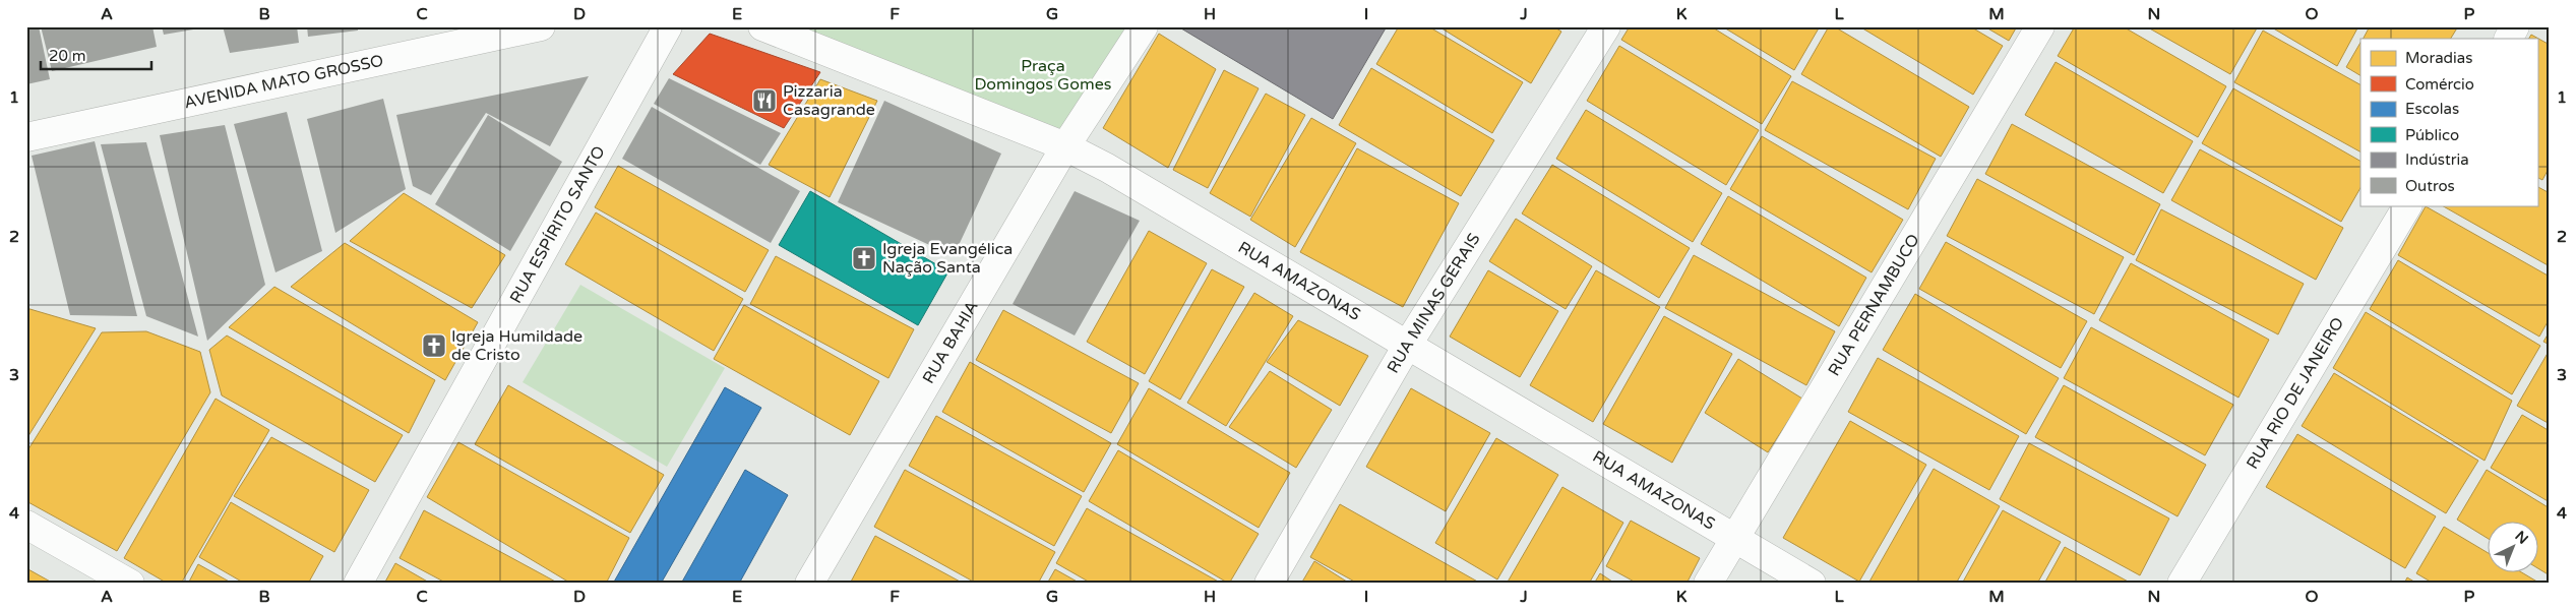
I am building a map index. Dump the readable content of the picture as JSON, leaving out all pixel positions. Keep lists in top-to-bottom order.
{
  "streets": {
    "street": [
      "AVENIDA MATO GROSSO",
      "RUA ESPÍRITO SANTO",
      "RUA AMAZONAS",
      "RUA MINAS GERAIS",
      "RUA PERNAMBUCO",
      "RUA BAHIA",
      "RUA RIO DE JANEIRO"
    ]
  },
  "crossings": [
    ["RUA AMAZONAS", "RUA MINAS GERAIS"],
    ["RUA AMAZONAS", "RUA PERNAMBUCO"],
    ["RUA AMAZONAS", "RUA BAHIA"]
  ],
  "parks": ["Praça Domingos Gomes"],
  "places": {
    "restaurant": ["Pizzaria Casagrande"],
    "church": ["Igreja Evangélica Nação Santa", "Igreja Humildade de Cristo"]
  },
  "legend": [
    "Moradias",
    "Comércio",
    "Escolas",
    "Público",
    "Indústria",
    "Outros"
  ],
  "scale_bar": "20 m",
  "north": "top right",
  "grid": {
    "columns": [
      "A",
      "B",
      "C",
      "D",
      "E",
      "F",
      "G",
      "H",
      "I",
      "J",
      "K",
      "L",
      "M",
      "N",
      "O",
      "P"
    ],
    "rows": [
      "1",
      "2",
      "3",
      "4"
    ]
  }
}
